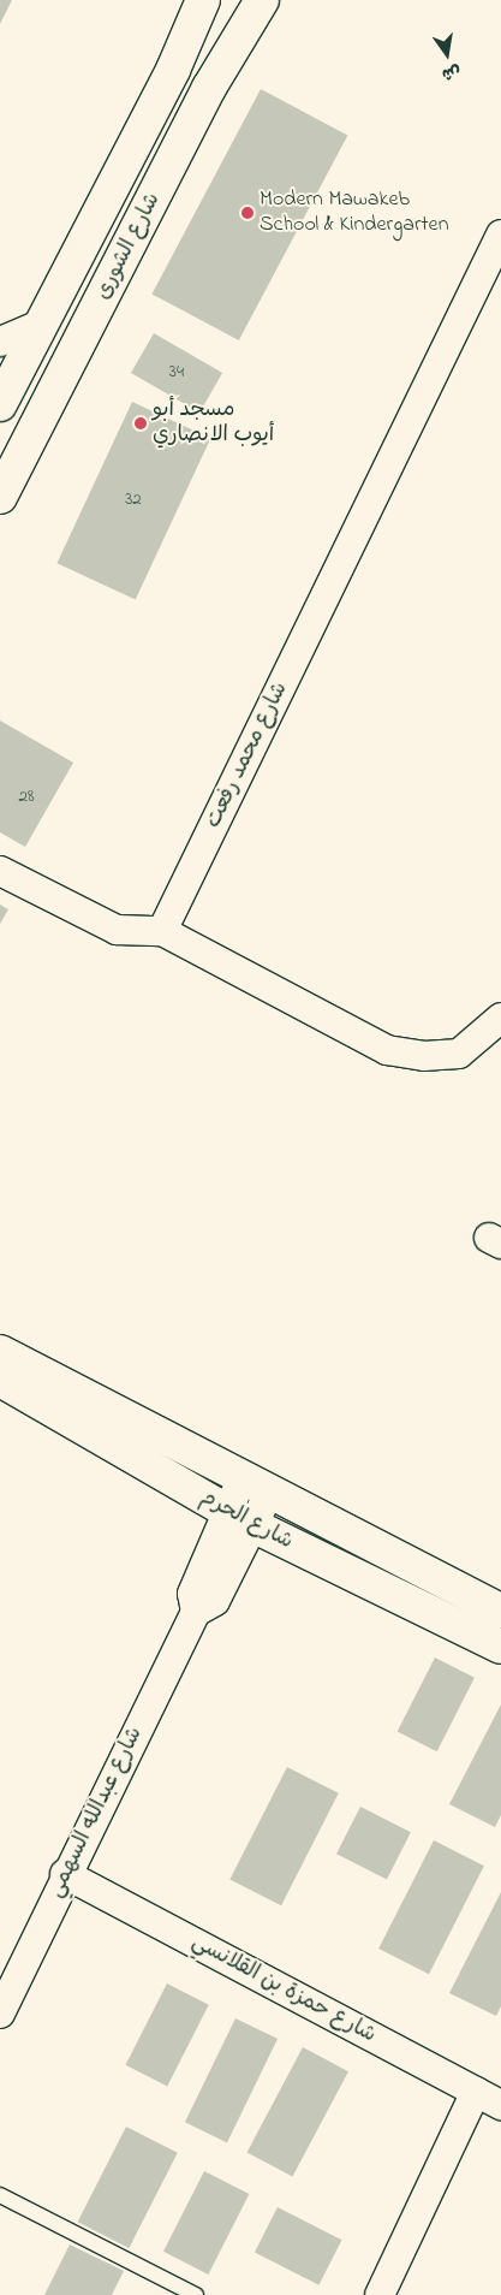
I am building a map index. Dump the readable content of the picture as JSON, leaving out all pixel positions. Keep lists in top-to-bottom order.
{
  "streets": {
    "street": [
      "شارع الشورى",
      "شارع محمد رفعت",
      "شارع الحرم",
      "شارع عبدالله السهمي",
      "شارع حمزة بن القلانسي"
    ]
  },
  "crossings": [
    ["شارع الحرم", "شارع عبدالله السهمي"],
    ["شارع عبدالله السهمي", "شارع حمزة بن القلانسي"]
  ],
  "places": ["Modern Mawakeb School & Kindergarten", "مسجد أبو أيوب الانصاري"],
  "house_numbers": ["34", "32", "28"],
  "north": "bottom"
}
